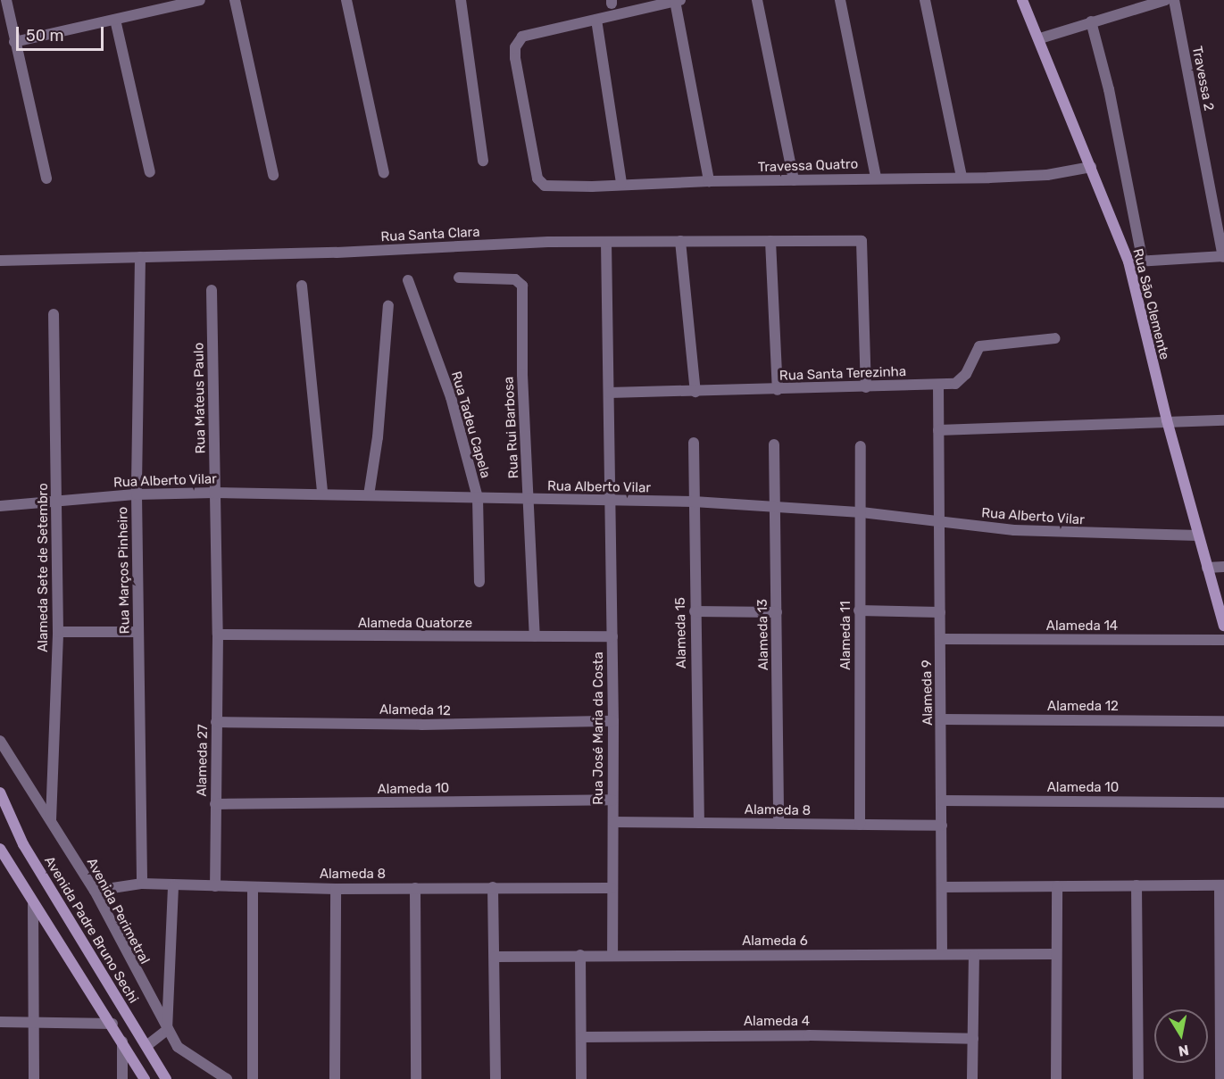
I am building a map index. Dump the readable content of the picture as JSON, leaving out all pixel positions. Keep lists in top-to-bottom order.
{
  "streets": {
    "main road": ["Rua São Clemente", "Avenida Padre Bruno Sechi"],
    "street": [
      "Travessa 2",
      "Travessa Quatro",
      "Rua Santa Clara",
      "Rua Santa Terezinha",
      "Rua Mateus Paulo",
      "Rua Tadeu Capela",
      "Rua Rui Barbosa",
      "Rua Alberto Vilar",
      "Alameda Sete de Setembro",
      "Rua Marços Pinheiro",
      "Alameda Quatorze",
      "Alameda 14",
      "Alameda 15",
      "Alameda 13",
      "Alameda 11",
      "Alameda 9",
      "Alameda 12",
      "Rua José Maria da Costa",
      "Alameda 27",
      "Alameda 10",
      "Alameda 8",
      "Avenida Perimetral",
      "Alameda 6",
      "Alameda 4"
    ]
  },
  "crossings": [
    ["Travessa Quatro", "Rua São Clemente"],
    ["Rua Santa Clara", "Rua Santa Terezinha"],
    ["Rua Santa Clara", "Rua Marços Pinheiro"],
    ["Rua São Clemente", "Rua Alberto Vilar"],
    ["Rua Santa Terezinha", "Alameda 9"],
    ["Rua Mateus Paulo", "Rua Alberto Vilar"],
    ["Rua Mateus Paulo", "Alameda Quatorze"],
    ["Rua Mateus Paulo", "Alameda 27"],
    ["Rua Tadeu Capela", "Rua Alberto Vilar"],
    ["Rua Rui Barbosa", "Rua Alberto Vilar"],
    ["Rua Rui Barbosa", "Alameda Quatorze"],
    ["Rua Alberto Vilar", "Alameda Sete de Setembro"],
    ["Rua Alberto Vilar", "Rua Marços Pinheiro"],
    ["Rua Alberto Vilar", "Alameda 15"],
    ["Rua Alberto Vilar", "Alameda 13"],
    ["Rua Alberto Vilar", "Alameda 11"],
    ["Rua Alberto Vilar", "Alameda 9"],
    ["Rua Alberto Vilar", "Rua José Maria da Costa"],
    ["Alameda Sete de Setembro", "Avenida Perimetral"],
    ["Rua Marços Pinheiro", "Alameda 8"],
    ["Alameda Quatorze", "Rua José Maria da Costa"],
    ["Alameda Quatorze", "Alameda 27"],
    ["Alameda 14", "Alameda 9"],
    ["Alameda 15", "Alameda 8"],
    ["Alameda 13", "Alameda 8"],
    ["Alameda 11", "Alameda 8"],
    ["Alameda 9", "Alameda 12"],
    ["Alameda 9", "Alameda 10"],
    ["Alameda 9", "Alameda 8"],
    ["Alameda 9", "Alameda 6"],
    ["Alameda 12", "Rua José Maria da Costa"],
    ["Alameda 12", "Alameda 27"],
    ["Rua José Maria da Costa", "Alameda 10"],
    ["Rua José Maria da Costa", "Alameda 8"],
    ["Rua José Maria da Costa", "Alameda 6"],
    ["Alameda 27", "Alameda 10"],
    ["Alameda 27", "Alameda 8"],
    ["Alameda 8", "Avenida Perimetral"]
  ],
  "scale_bar": "50 m",
  "north": "bottom"
}
